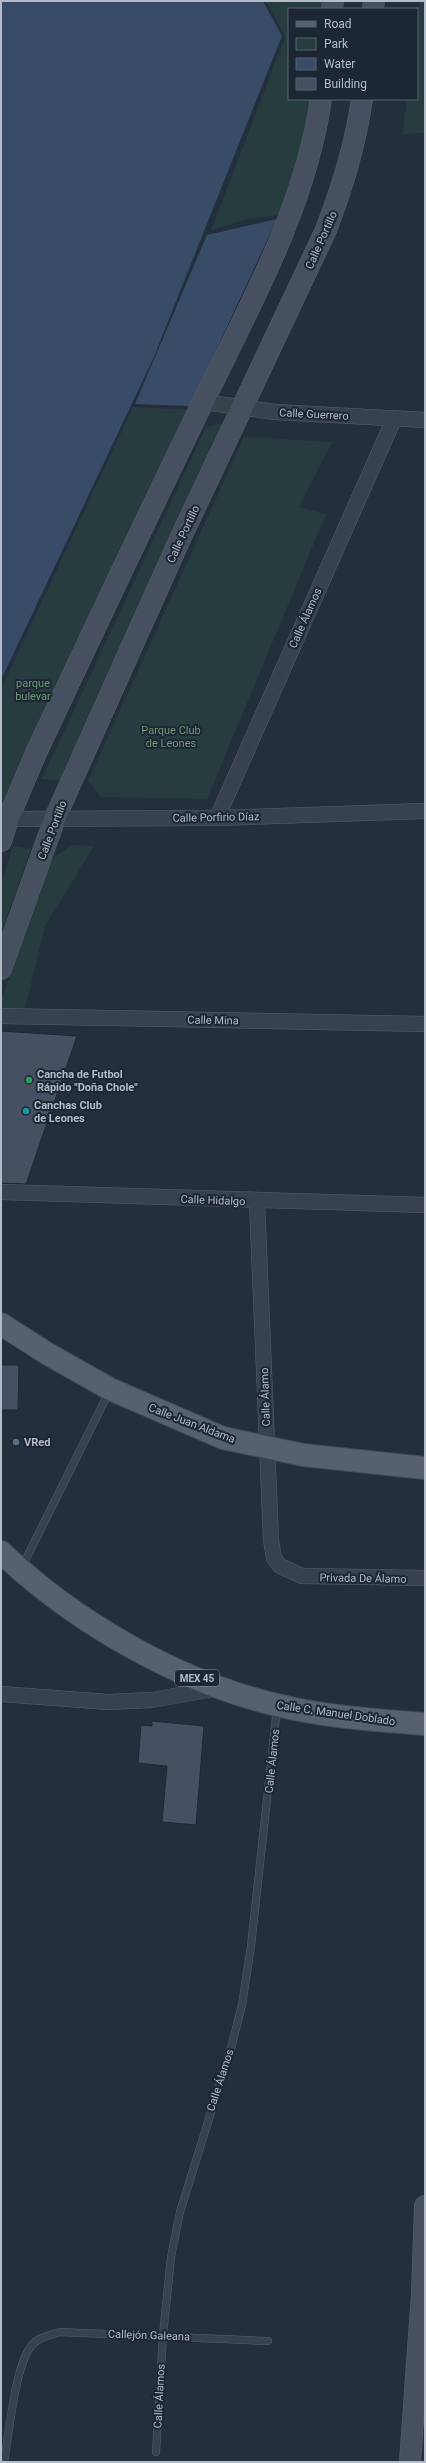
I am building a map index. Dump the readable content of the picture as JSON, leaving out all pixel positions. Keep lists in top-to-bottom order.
{
  "streets": {
    "main road": ["Calle Juan Aldama", "MEX 45", "Calle C. Manuel Doblado"],
    "street": [
      "Calle Portillo",
      "Calle Guerrero",
      "Calle Álamos",
      "Calle Porfirio Díaz",
      "Calle Mina",
      "Calle Hidalgo",
      "Calle Álamo",
      "Privada De Álamo"
    ],
    "lane": ["Callejón Galeana"]
  },
  "crossings": [
    ["Calle Portillo", "Calle Guerrero"],
    ["Calle Portillo", "Calle Porfirio Díaz"],
    ["Calle Guerrero", "Calle Álamos"],
    ["Calle Álamos", "Calle Porfirio Díaz"],
    ["Calle Álamos", "Calle C. Manuel Doblado"],
    ["Calle Álamos", "Callejón Galeana"],
    ["Calle Hidalgo", "Calle Álamo"],
    ["Calle Álamo", "Calle Juan Aldama"],
    ["Calle Álamo", "Privada De Álamo"]
  ],
  "parks": ["parque bulevar", "Parque Club de Leones"],
  "places": ["Cancha de Futbol Rápido \"Doña Chole\"", "Canchas Club de Leones", "VRed"],
  "legend": [
    "Road",
    "Park",
    "Water",
    "Building"
  ]
}
